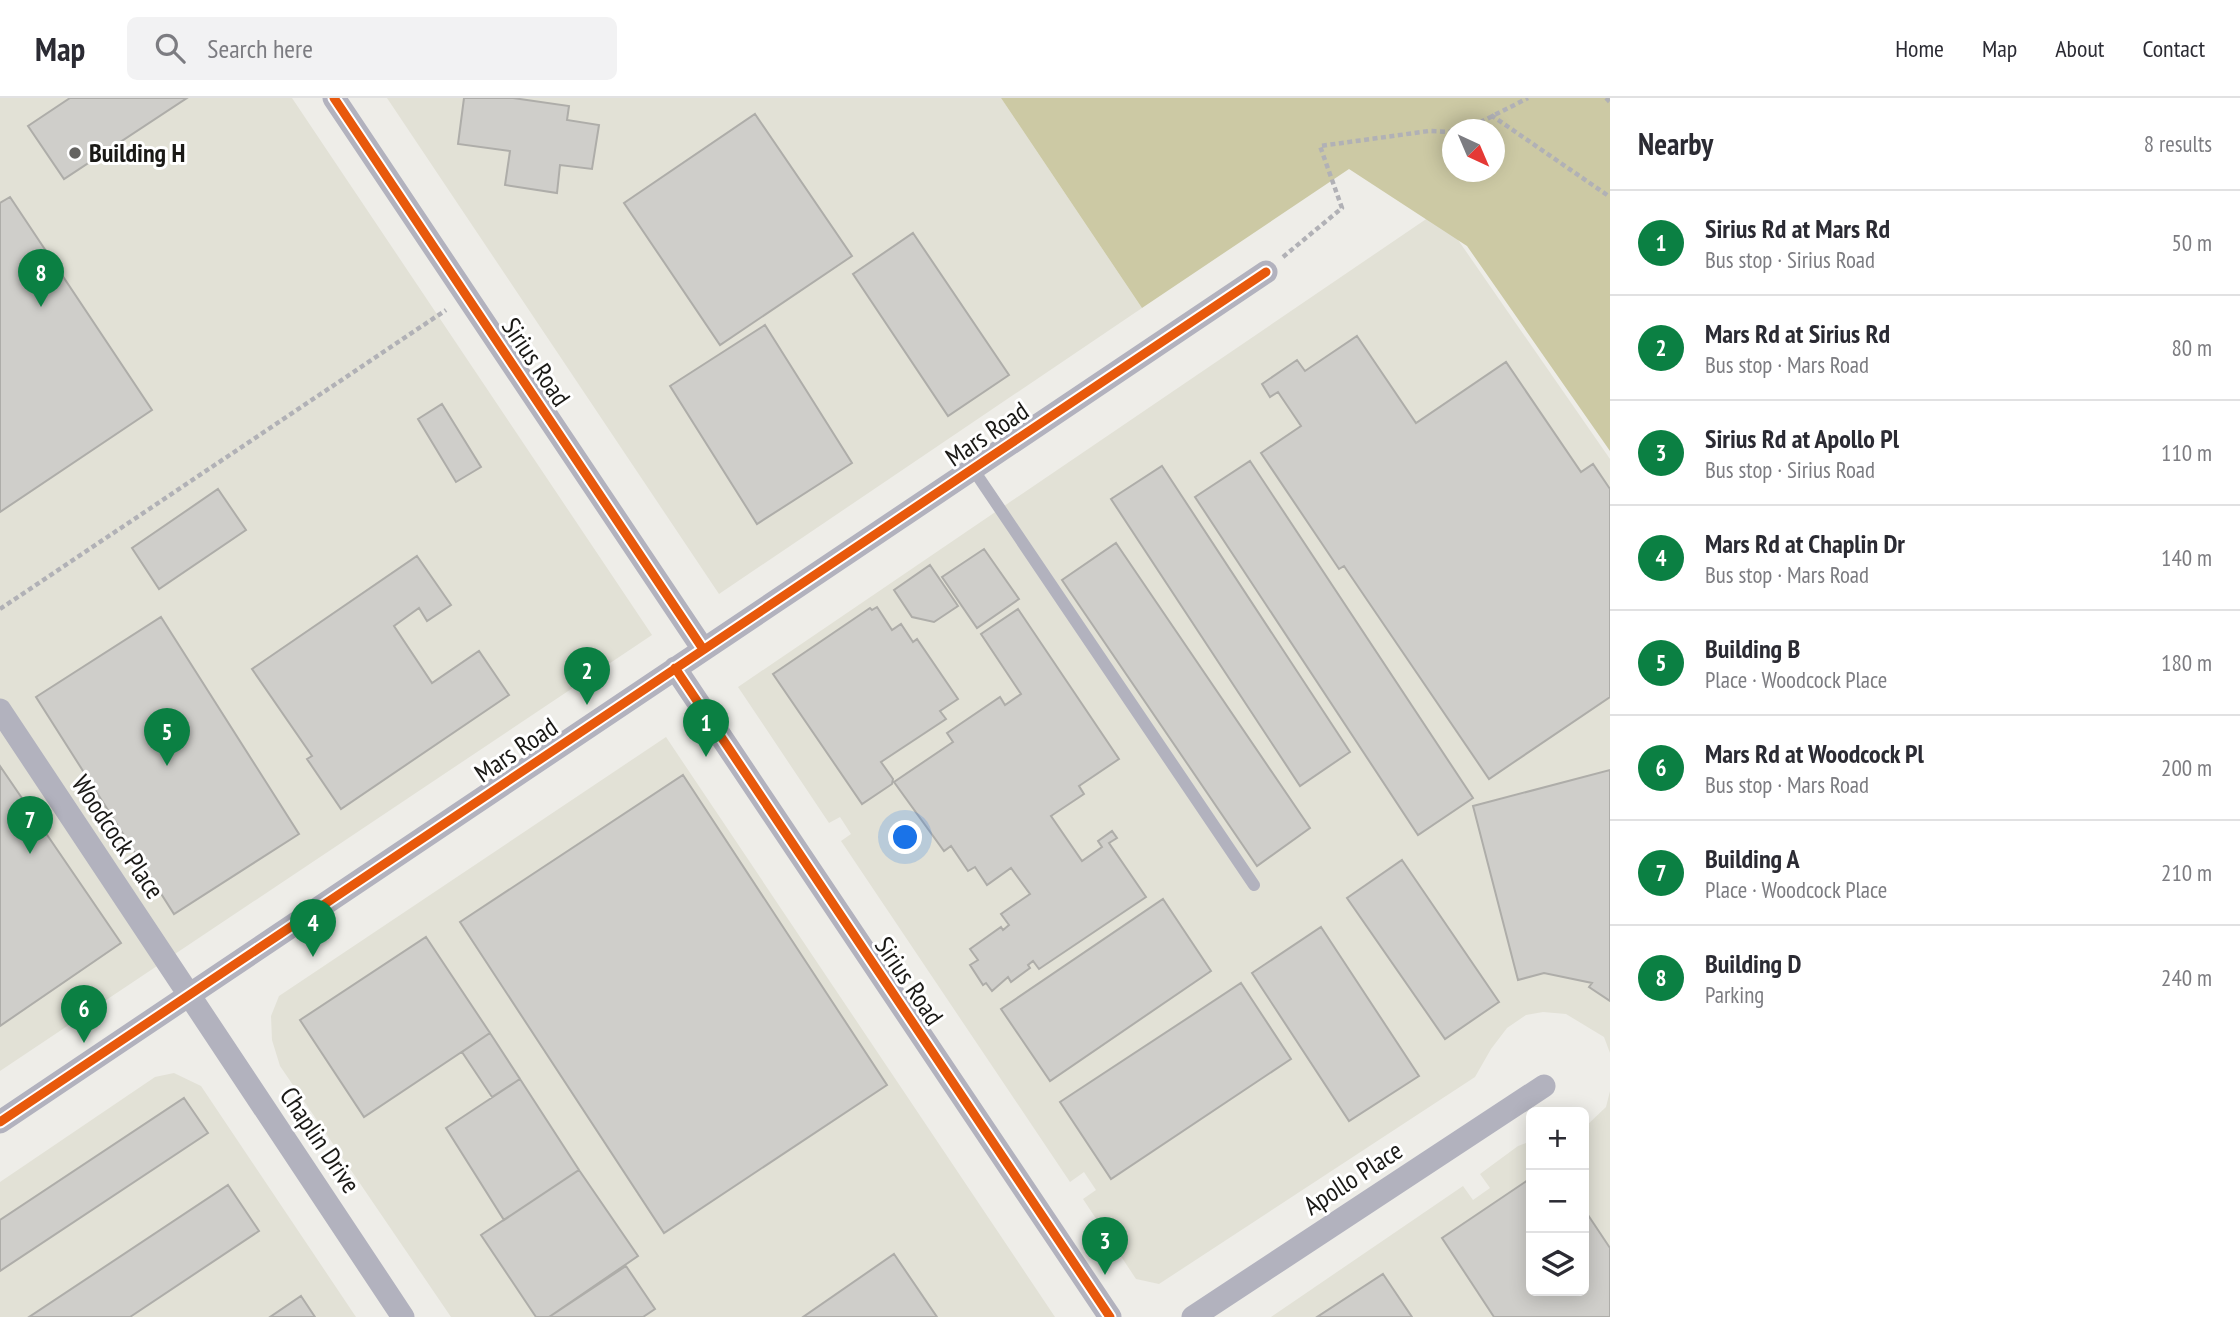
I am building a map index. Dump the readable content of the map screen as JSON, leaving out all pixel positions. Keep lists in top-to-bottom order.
{
  "streets": {
    "street": [
      "Sirius Road",
      "Mars Road",
      "Woodcock Place",
      "Chaplin Drive",
      "Apollo Place"
    ]
  },
  "crossings": [
    ["Sirius Road", "Mars Road"],
    ["Mars Road", "Woodcock Place"],
    ["Mars Road", "Chaplin Drive"],
    ["Woodcock Place", "Chaplin Drive"]
  ],
  "places": ["Building H"],
  "north": "bottom right",
  "page": {
    "header": "Map",
    "search": "Search here",
    "nav": [
      "Home",
      "Map",
      "About",
      "Contact"
    ],
    "heading": ["Nearby", "8 results"],
    "list": [
      {
        "mark": "1",
        "name": "Sirius Rd at Mars Rd",
        "note": "Bus stop · Sirius Road",
        "value": "50 m"
      },
      {
        "mark": "2",
        "name": "Mars Rd at Sirius Rd",
        "note": "Bus stop · Mars Road",
        "value": "80 m"
      },
      {
        "mark": "3",
        "name": "Sirius Rd at Apollo Pl",
        "note": "Bus stop · Sirius Road",
        "value": "110 m"
      },
      {
        "mark": "4",
        "name": "Mars Rd at Chaplin Dr",
        "note": "Bus stop · Mars Road",
        "value": "140 m"
      },
      {
        "mark": "5",
        "name": "Building B",
        "note": "Place · Woodcock Place",
        "value": "180 m"
      },
      {
        "mark": "6",
        "name": "Mars Rd at Woodcock Pl",
        "note": "Bus stop · Mars Road",
        "value": "200 m"
      },
      {
        "mark": "7",
        "name": "Building A",
        "note": "Place · Woodcock Place",
        "value": "210 m"
      },
      {
        "mark": "8",
        "name": "Building D",
        "note": "Parking",
        "value": "240 m"
      }
    ],
    "pins": [
      "8",
      "2",
      "1",
      "5",
      "7",
      "4",
      "6",
      "3"
    ],
    "map_buttons": ["+", "−"]
  }
}
